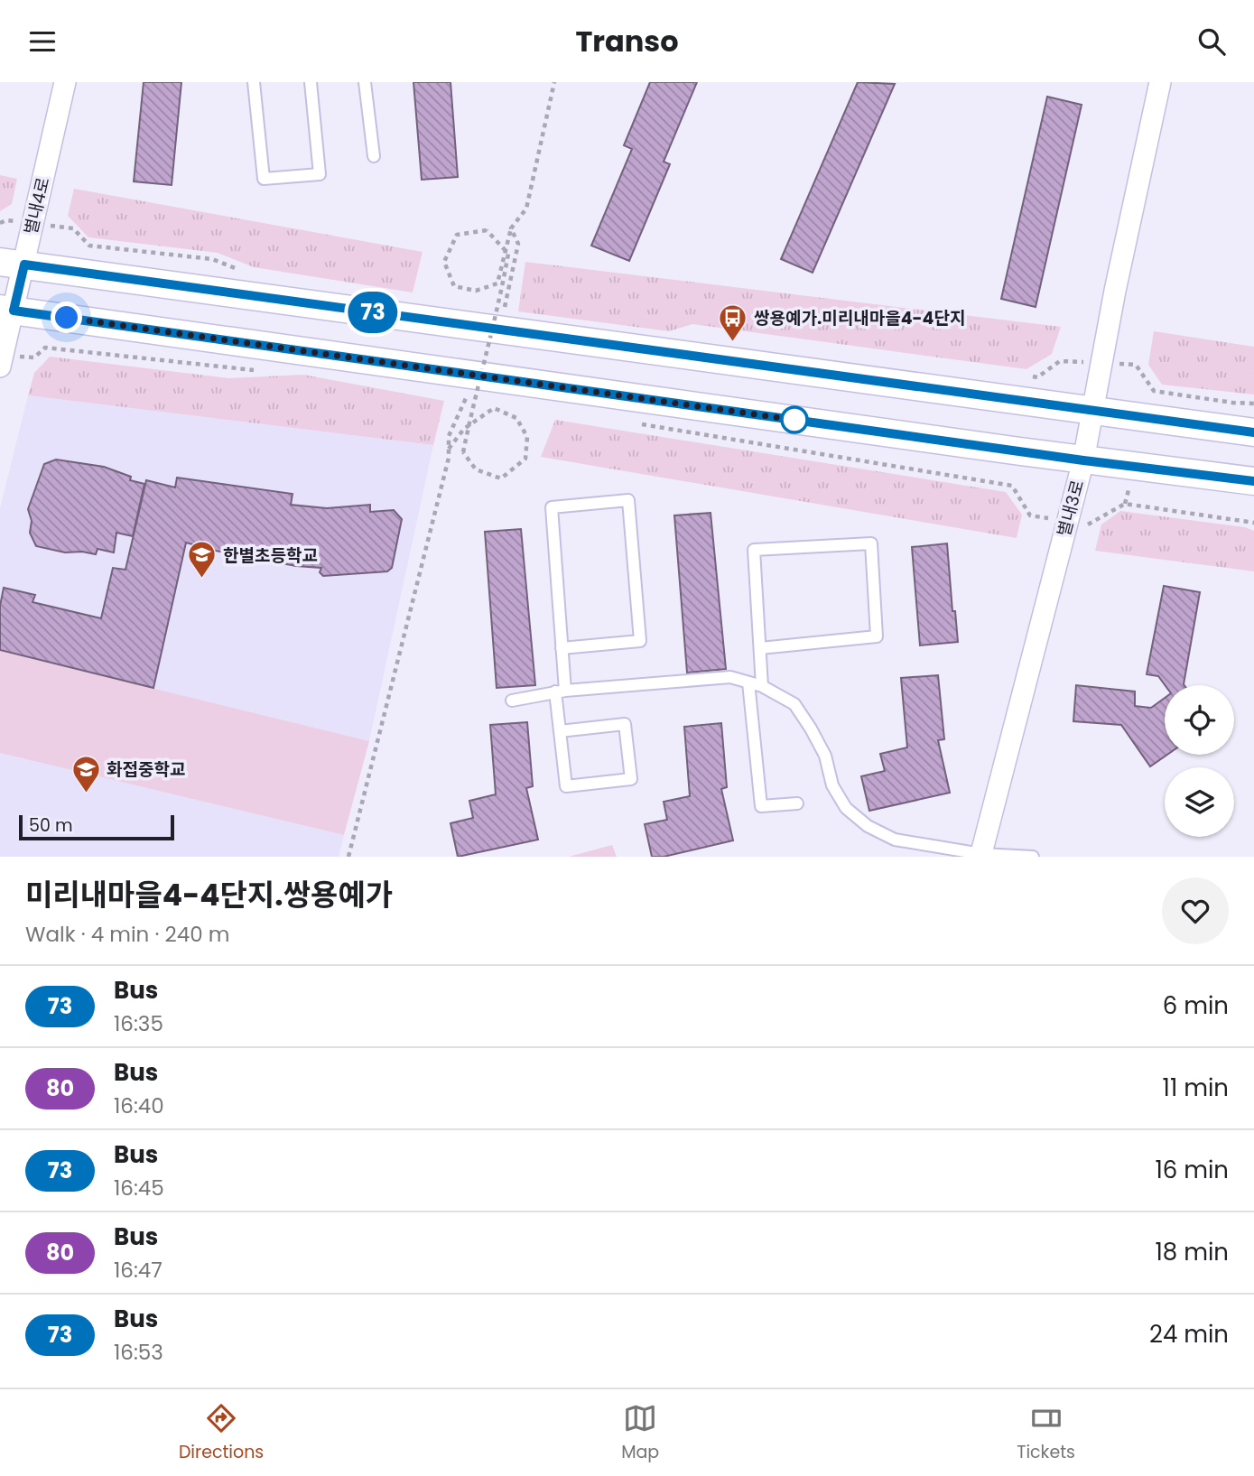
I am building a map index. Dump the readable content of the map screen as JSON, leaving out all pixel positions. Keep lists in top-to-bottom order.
{
  "streets": {
    "street": ["별내4로", "별내3로"]
  },
  "places": {
    "bus stop": ["쌍용예가.미리내마을4-4단지"],
    "school or university": ["한별초등학교", "화접중학교"]
  },
  "lines": ["bus line 73"],
  "scale_bar": "50 m",
  "page": {
    "header": "Transo",
    "on_map": "73",
    "scale": "50 m",
    "heading": ["미리내마을4-4단지.쌍용예가", "Walk · 4 min · 240 m"],
    "list": [
      {
        "mark": "73",
        "name": "Bus",
        "note": "16:35",
        "value": "6 min"
      },
      {
        "mark": "80",
        "name": "Bus",
        "note": "16:40",
        "value": "11 min"
      },
      {
        "mark": "73",
        "name": "Bus",
        "note": "16:45",
        "value": "16 min"
      },
      {
        "mark": "80",
        "name": "Bus",
        "note": "16:47",
        "value": "18 min"
      },
      {
        "mark": "73",
        "name": "Bus",
        "note": "16:53",
        "value": "24 min"
      }
    ],
    "tabs": ["Directions", "Map", "Tickets"]
  }
}
